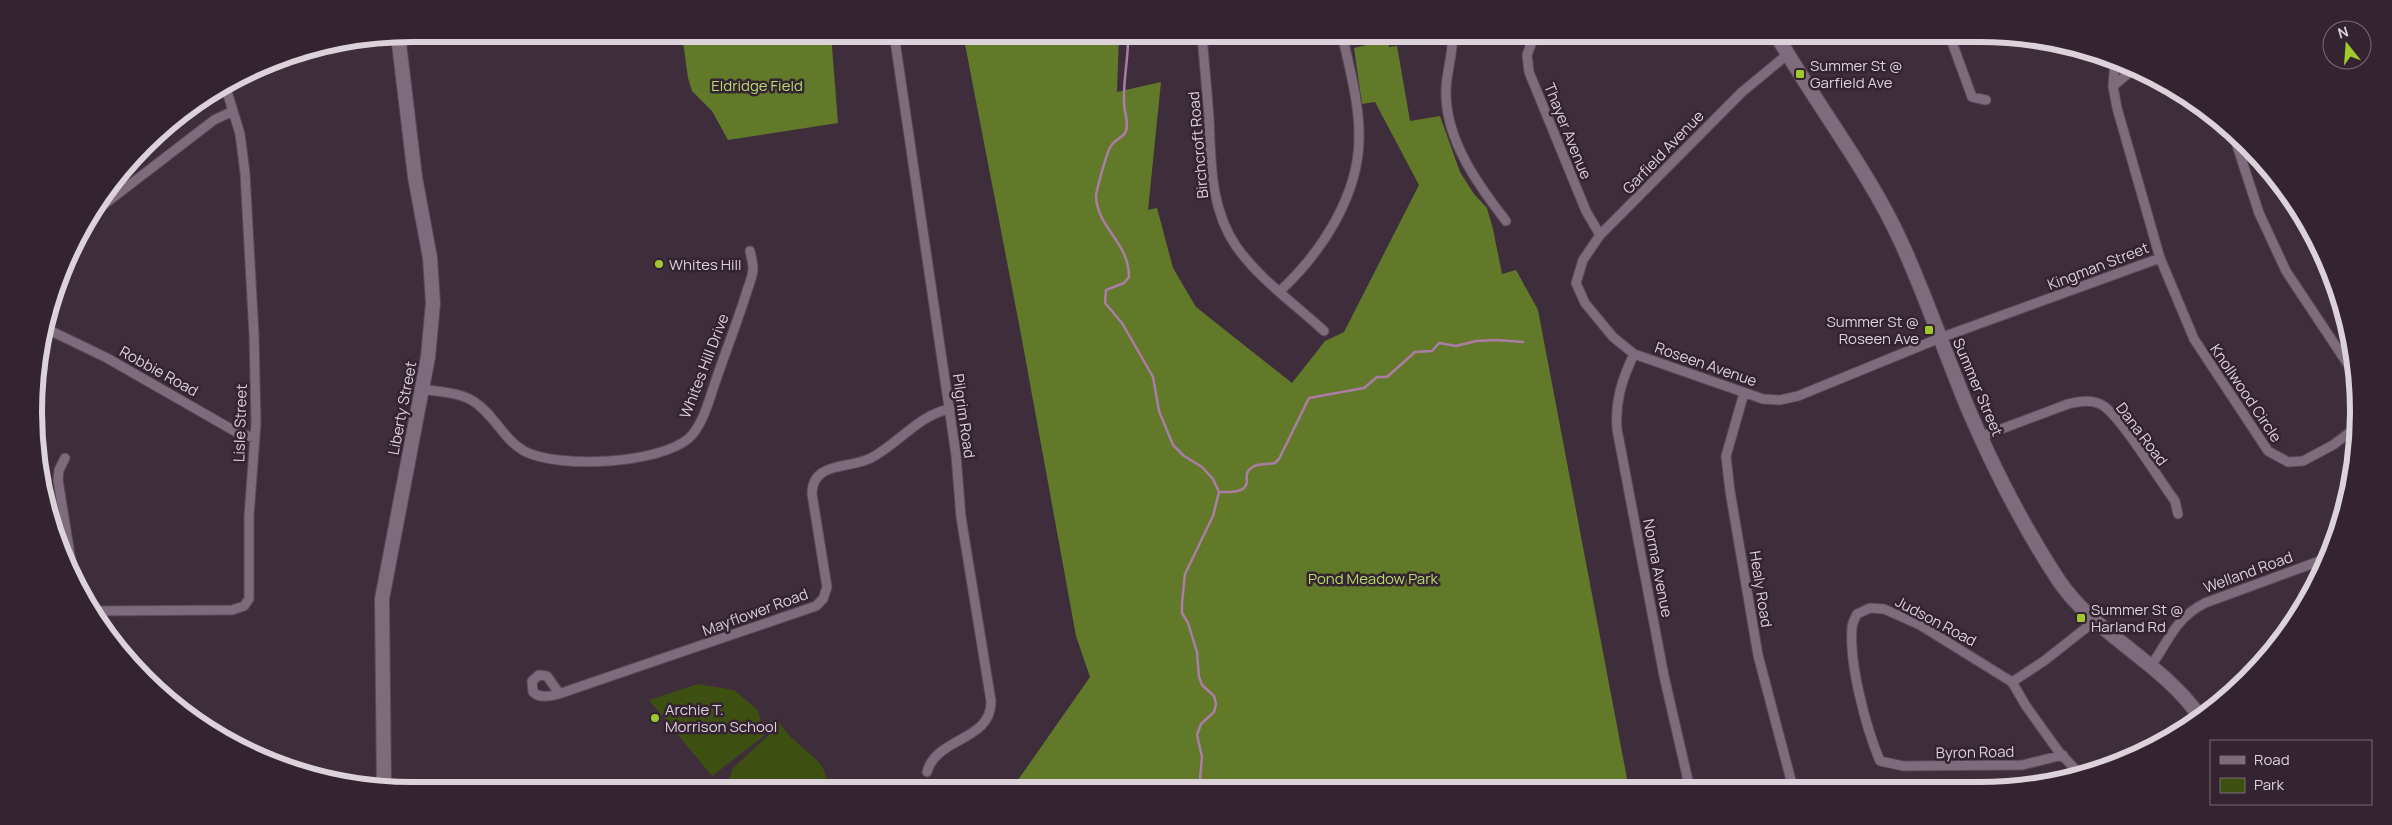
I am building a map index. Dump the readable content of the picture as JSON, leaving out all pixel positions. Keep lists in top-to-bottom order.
{
  "streets": {
    "street": [
      "Thayer Avenue",
      "Birchcroft Road",
      "Garfield Avenue",
      "Kingman Street",
      "Roseen Avenue",
      "Whites Hill Drive",
      "Robbie Road",
      "Summer Street",
      "Knollwood Circle",
      "Liberty Street",
      "Pilgrim Road",
      "Lisle Street",
      "Dana Road",
      "Norma Avenue",
      "Welland Road",
      "Healy Road",
      "Mayflower Road",
      "Judson Road",
      "Byron Road"
    ]
  },
  "crossings": [
    ["Thayer Avenue", "Garfield Avenue"],
    ["Garfield Avenue", "Roseen Avenue"],
    ["Garfield Avenue", "Summer Street"],
    ["Kingman Street", "Roseen Avenue"],
    ["Kingman Street", "Summer Street"],
    ["Kingman Street", "Knollwood Circle"],
    ["Roseen Avenue", "Summer Street"],
    ["Roseen Avenue", "Norma Avenue"],
    ["Roseen Avenue", "Healy Road"],
    ["Whites Hill Drive", "Liberty Street"],
    ["Robbie Road", "Lisle Street"],
    ["Summer Street", "Dana Road"],
    ["Summer Street", "Welland Road"],
    ["Pilgrim Road", "Mayflower Road"],
    ["Judson Road", "Byron Road"]
  ],
  "parks": ["Eldridge Field", "Pond Meadow Park"],
  "places": {
    "transit": ["Summer St @ Garfield Ave", "Summer St @ Roseen Ave", "Summer St @ Harland Rd"],
    "other": ["Whites Hill", "Archie T. Morrison School"]
  },
  "legend": ["Road", "Park"],
  "north": "top"
}
